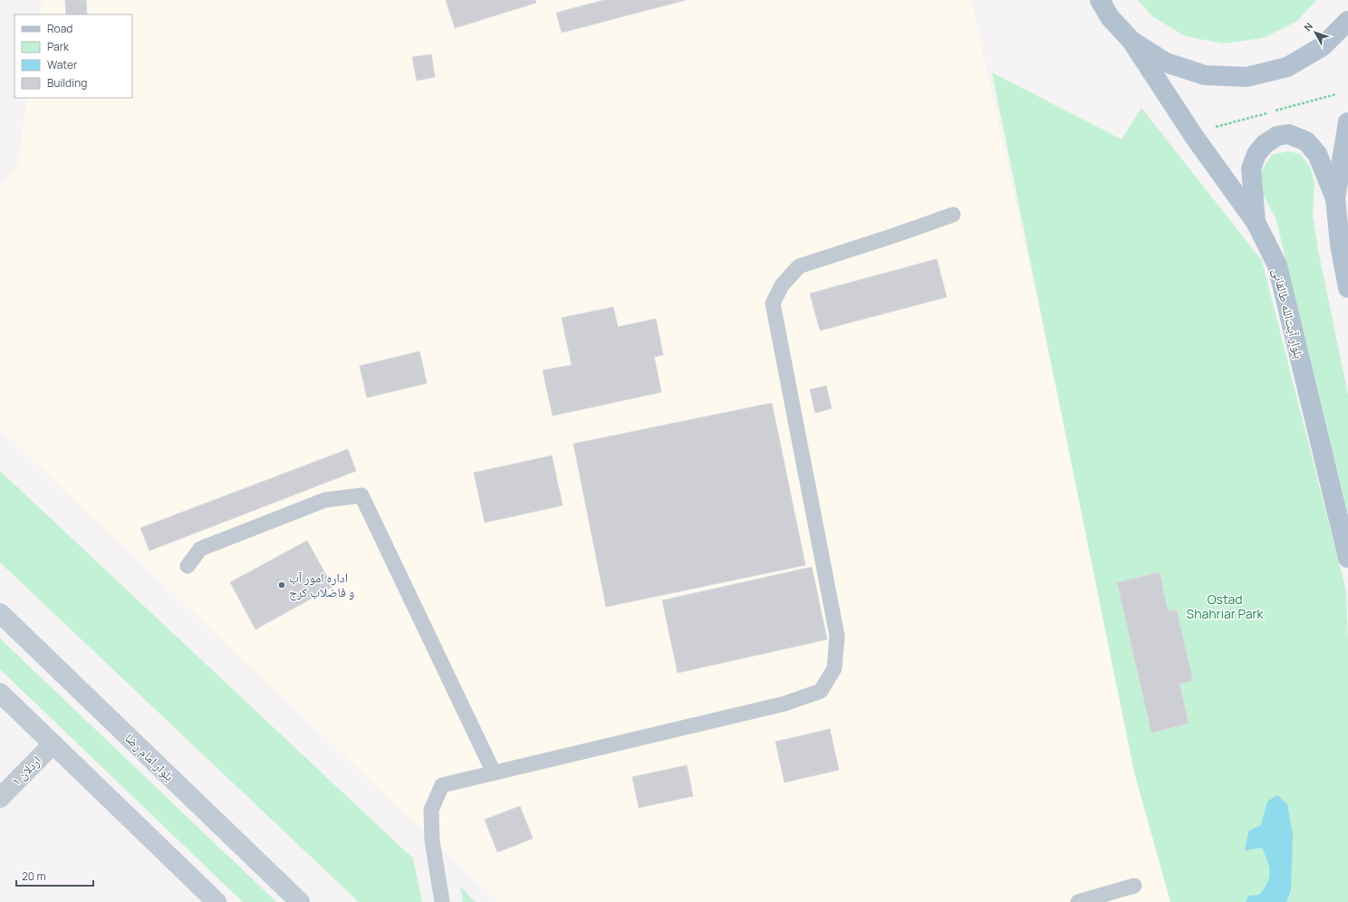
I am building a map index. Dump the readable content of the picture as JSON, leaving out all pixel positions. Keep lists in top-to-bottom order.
{
  "streets": {
    "main road": ["بلوار آیت‌الله طالقانی", "بلوار امام رضا"],
    "street": ["اردلان ۱"]
  },
  "parks": ["Ostad Shahriar Park"],
  "places": ["اداره امور آب و فاضلاب کرج"],
  "legend": [
    "Road",
    "Park",
    "Water",
    "Building"
  ],
  "scale_bar": "20 m",
  "north": "top left"
}
